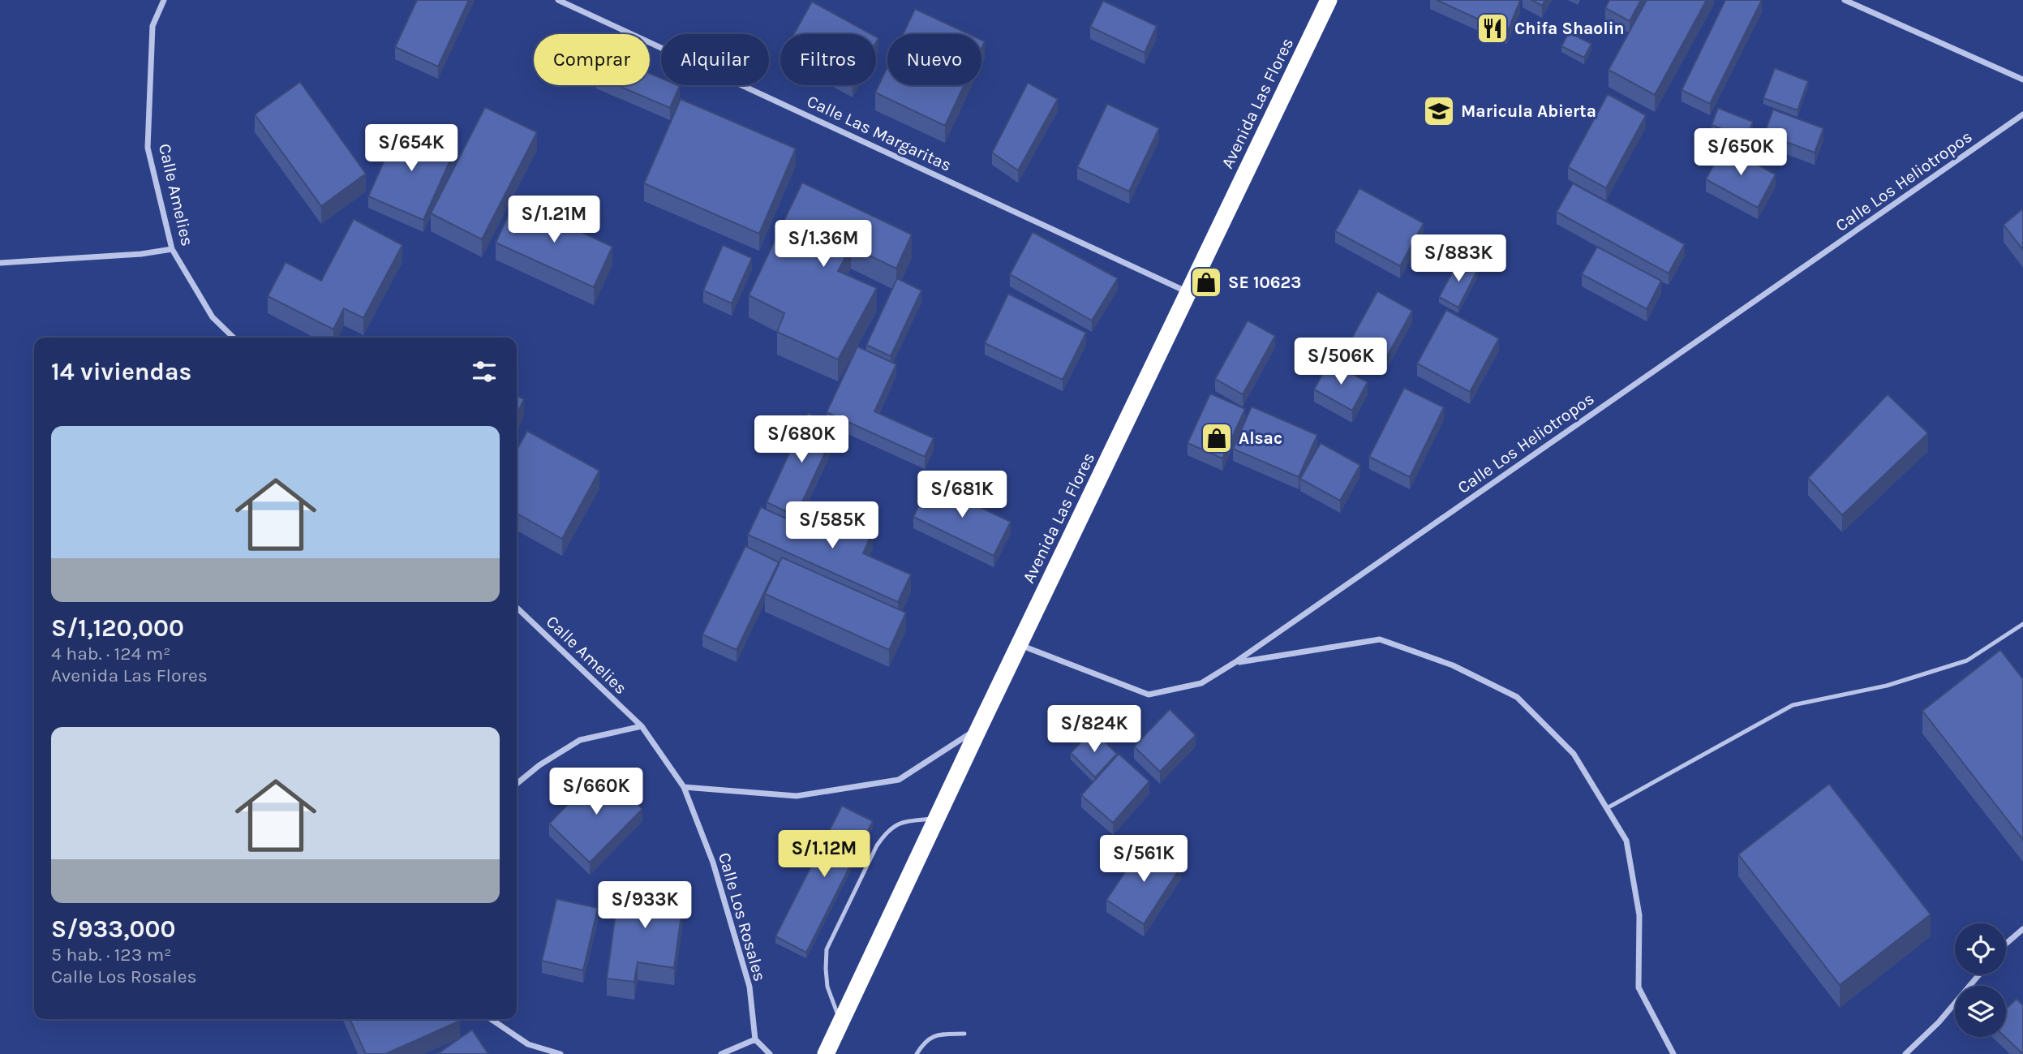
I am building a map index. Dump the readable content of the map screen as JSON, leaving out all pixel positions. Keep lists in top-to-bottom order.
{
  "streets": {
    "highway": ["Avenida Las Flores"],
    "street": [
      "Calle Las Margaritas",
      "Calle Los Heliotropos",
      "Calle Amelies",
      "Calle Los Rosales"
    ]
  },
  "crossings": [
    ["Avenida Las Flores", "Calle Las Margaritas"],
    ["Avenida Las Flores", "Calle Los Heliotropos"],
    ["Calle Amelies", "Calle Los Rosales"]
  ],
  "places": {
    "restaurant": ["Chifa Shaolin"],
    "school or university": ["Maricula Abierta"],
    "shop": ["SE 10623", "Alsac"]
  },
  "page": {
    "chip": [
      "Comprar",
      "Alquilar",
      "Filtros",
      "Nuevo"
    ],
    "price": [
      "S/654K",
      "S/650K",
      "S/1.21M",
      "S/1.36M",
      "S/883K",
      "S/506K",
      "S/680K",
      "S/681K",
      "S/585K",
      "S/824K",
      "S/660K",
      "S/1.12M",
      "S/561K",
      "S/933K"
    ],
    "heading": "14 viviendas",
    "list": [
      {
        "name": "S/1,120,000",
        "note": "4 hab. · 124 m² · Avenida Las Flores"
      },
      {
        "name": "S/933,000",
        "note": "5 hab. · 123 m² · Calle Los Rosales"
      }
    ]
  }
}
